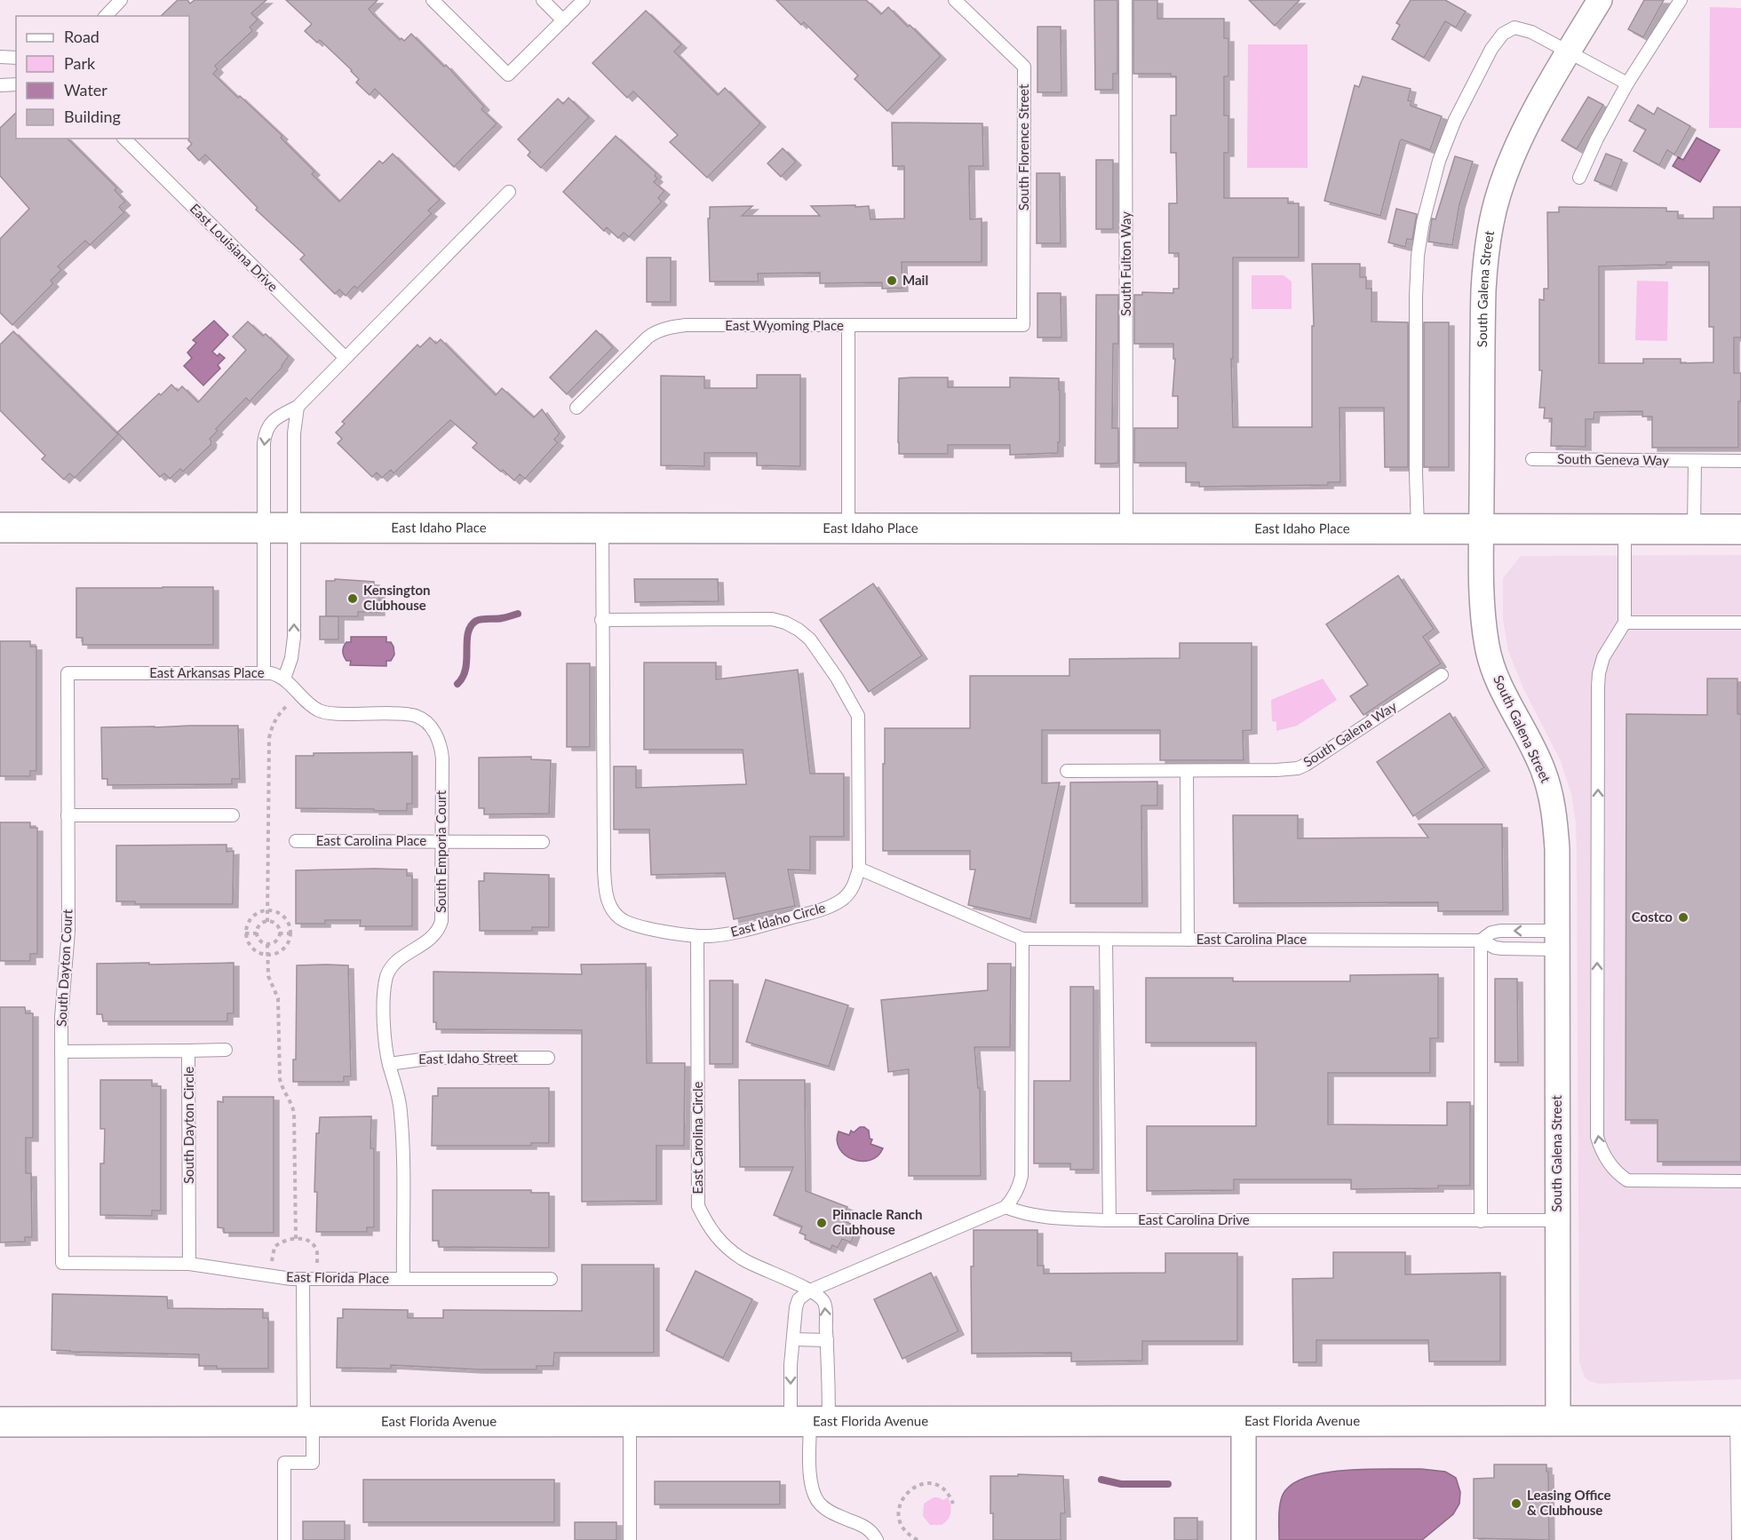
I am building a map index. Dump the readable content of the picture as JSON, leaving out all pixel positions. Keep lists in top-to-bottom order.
{
  "streets": {
    "street": ["South Galena Street", "East Idaho Place", "East Florida Avenue"],
    "lane": [
      "South Florence Street",
      "East Louisiana Drive",
      "South Fulton Way",
      "East Wyoming Place",
      "South Geneva Way",
      "East Arkansas Place",
      "South Galena Way",
      "East Carolina Place",
      "South Emporia Court",
      "East Idaho Circle",
      "South Dayton Court",
      "East Idaho Street",
      "South Dayton Circle",
      "East Carolina Circle",
      "East Carolina Drive",
      "East Florida Place"
    ]
  },
  "crossings": [
    ["South Florence Street", "East Wyoming Place"],
    ["South Fulton Way", "East Idaho Place"],
    ["South Galena Street", "East Idaho Place"],
    ["South Galena Street", "East Carolina Place"],
    ["South Galena Street", "East Carolina Drive"],
    ["South Galena Street", "East Florida Avenue"],
    ["East Idaho Place", "East Idaho Circle"],
    ["East Arkansas Place", "South Emporia Court"],
    ["East Arkansas Place", "South Dayton Court"],
    ["East Carolina Place", "South Emporia Court"],
    ["South Emporia Court", "East Idaho Street"],
    ["South Emporia Court", "East Florida Place"],
    ["East Idaho Circle", "East Carolina Circle"],
    ["South Dayton Court", "South Dayton Circle"],
    ["South Dayton Court", "East Florida Place"],
    ["South Dayton Circle", "East Florida Place"]
  ],
  "places": [
    "Mail",
    "Kensington Clubhouse",
    "Costco",
    "Pinnacle Ranch Clubhouse",
    "Leasing Office & Clubhouse"
  ],
  "legend": [
    "Road",
    "Park",
    "Water",
    "Building"
  ]
}
